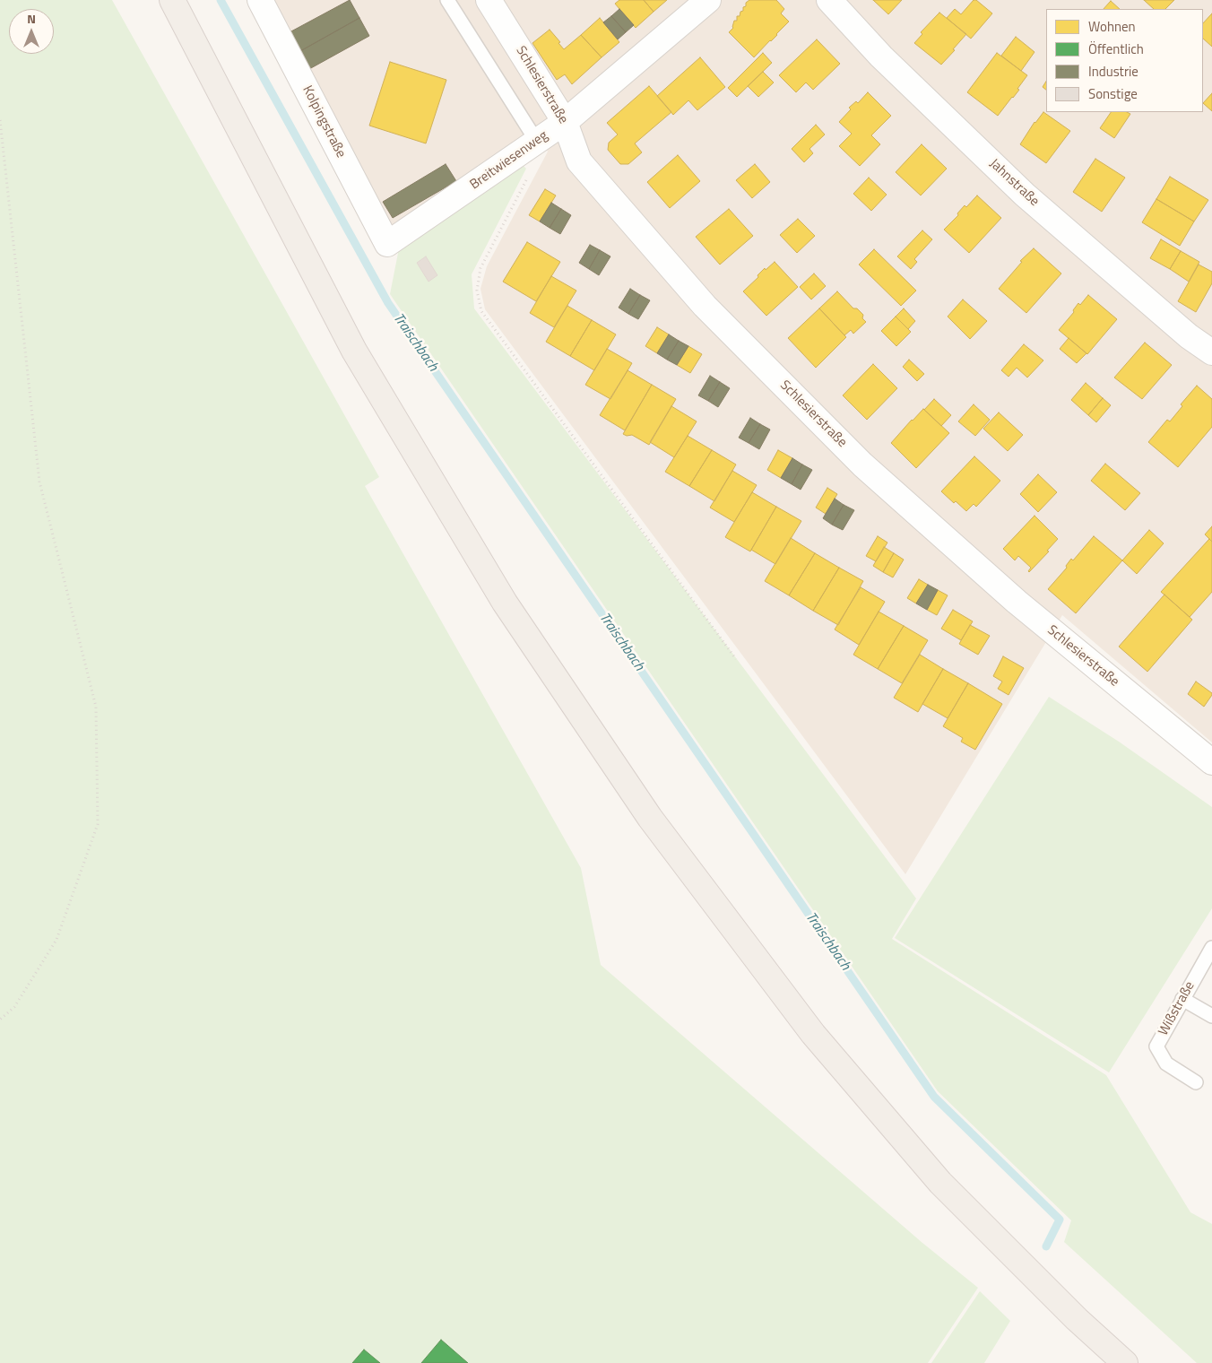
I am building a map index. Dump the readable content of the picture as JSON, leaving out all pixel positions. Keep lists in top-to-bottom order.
{
  "streets": {
    "street": [
      "Schlesierstraße",
      "Kolpingstraße",
      "Breitwiesenweg",
      "Jahnstraße"
    ],
    "lane": ["Wißstraße"]
  },
  "crossings": [
    ["Schlesierstraße", "Breitwiesenweg"],
    ["Kolpingstraße", "Breitwiesenweg"]
  ],
  "water": ["Traischbach"],
  "legend": [
    "Wohnen",
    "Öffentlich",
    "Industrie",
    "Sonstige"
  ],
  "north": "top"
}
